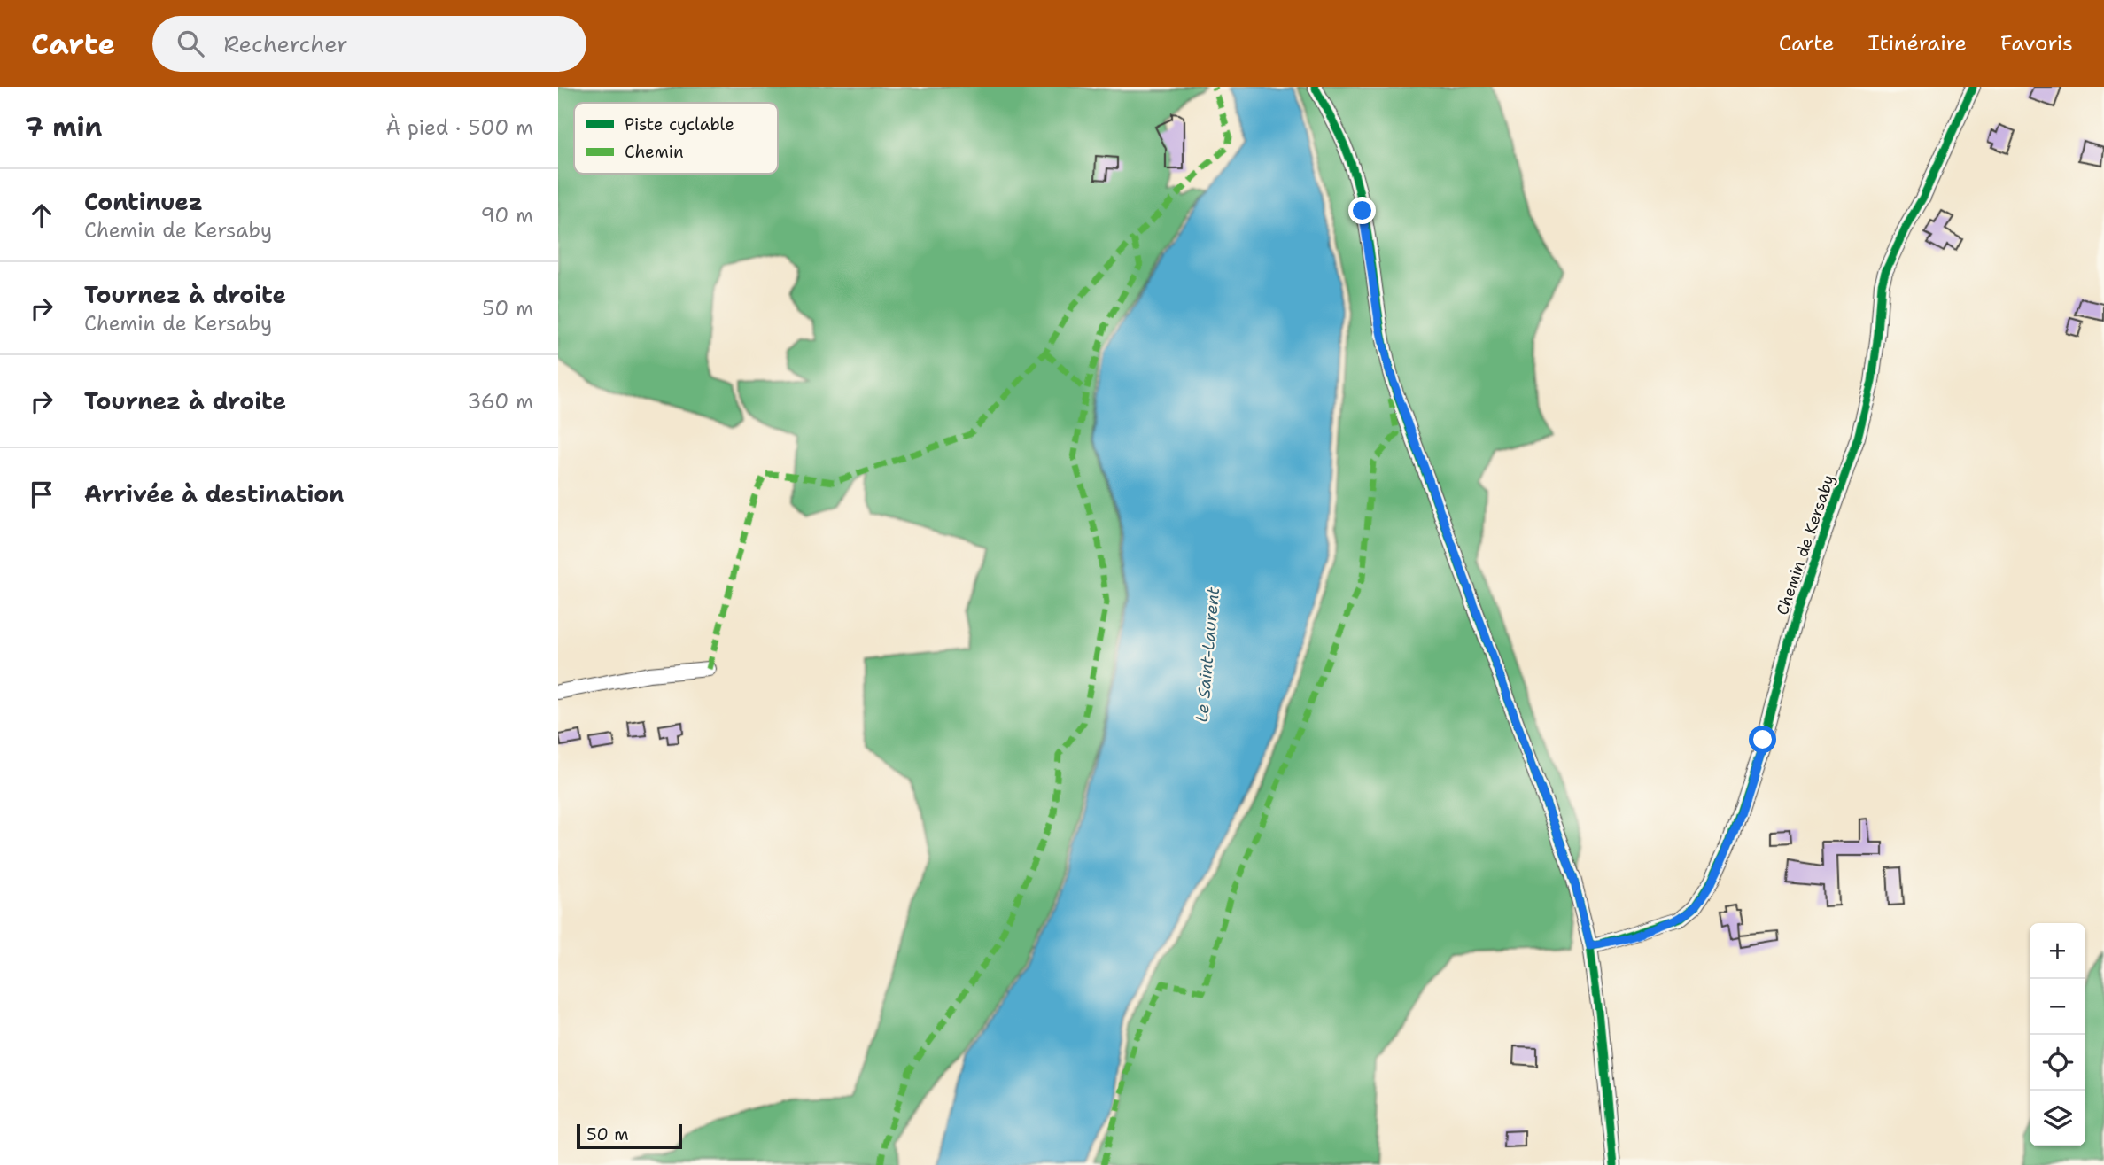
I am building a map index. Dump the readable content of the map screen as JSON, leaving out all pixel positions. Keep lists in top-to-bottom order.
{
  "streets": {
    "street": ["Chemin de Kersaby"]
  },
  "water": ["Le Saint-Laurent"],
  "legend": ["Piste cyclable", "Chemin"],
  "scale_bar": "50 m",
  "page": {
    "header": "Carte",
    "search": "Rechercher",
    "nav": ["Carte", "Itinéraire", "Favoris"],
    "heading": ["7 min", "À pied · 500 m"],
    "list": [
      ["Continuez", "Chemin de Kersaby", "90 m"],
      ["Tournez à droite", "Chemin de Kersaby", "50 m"],
      ["Tournez à droite", "360 m"],
      "Arrivée à destination"
    ],
    "map_buttons": ["+", "−"],
    "scale": "50 m"
  }
}
